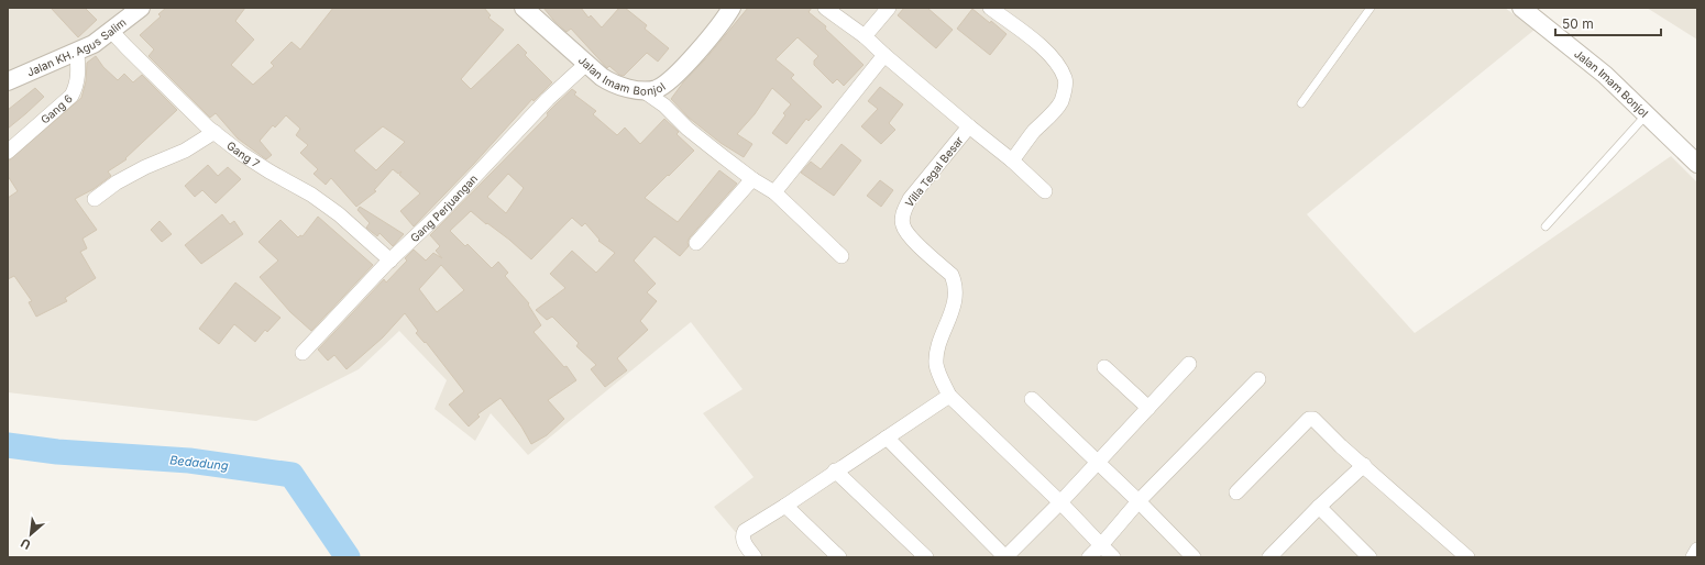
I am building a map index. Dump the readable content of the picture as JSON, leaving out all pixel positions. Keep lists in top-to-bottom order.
{
  "streets": {
    "street": [
      "Jalan KH. Agus Salim",
      "Jalan Imam Bonjol",
      "Gang 6",
      "Gang 7",
      "Villa Tegal Besar",
      "Gang Perjuangan"
    ]
  },
  "crossings": [
    ["Jalan KH. Agus Salim", "Gang 6"],
    ["Jalan KH. Agus Salim", "Gang 7"],
    ["Jalan Imam Bonjol", "Gang Perjuangan"],
    ["Gang 7", "Gang Perjuangan"]
  ],
  "water": ["Bedadung"],
  "scale_bar": "50 m",
  "north": "bottom left"
}
